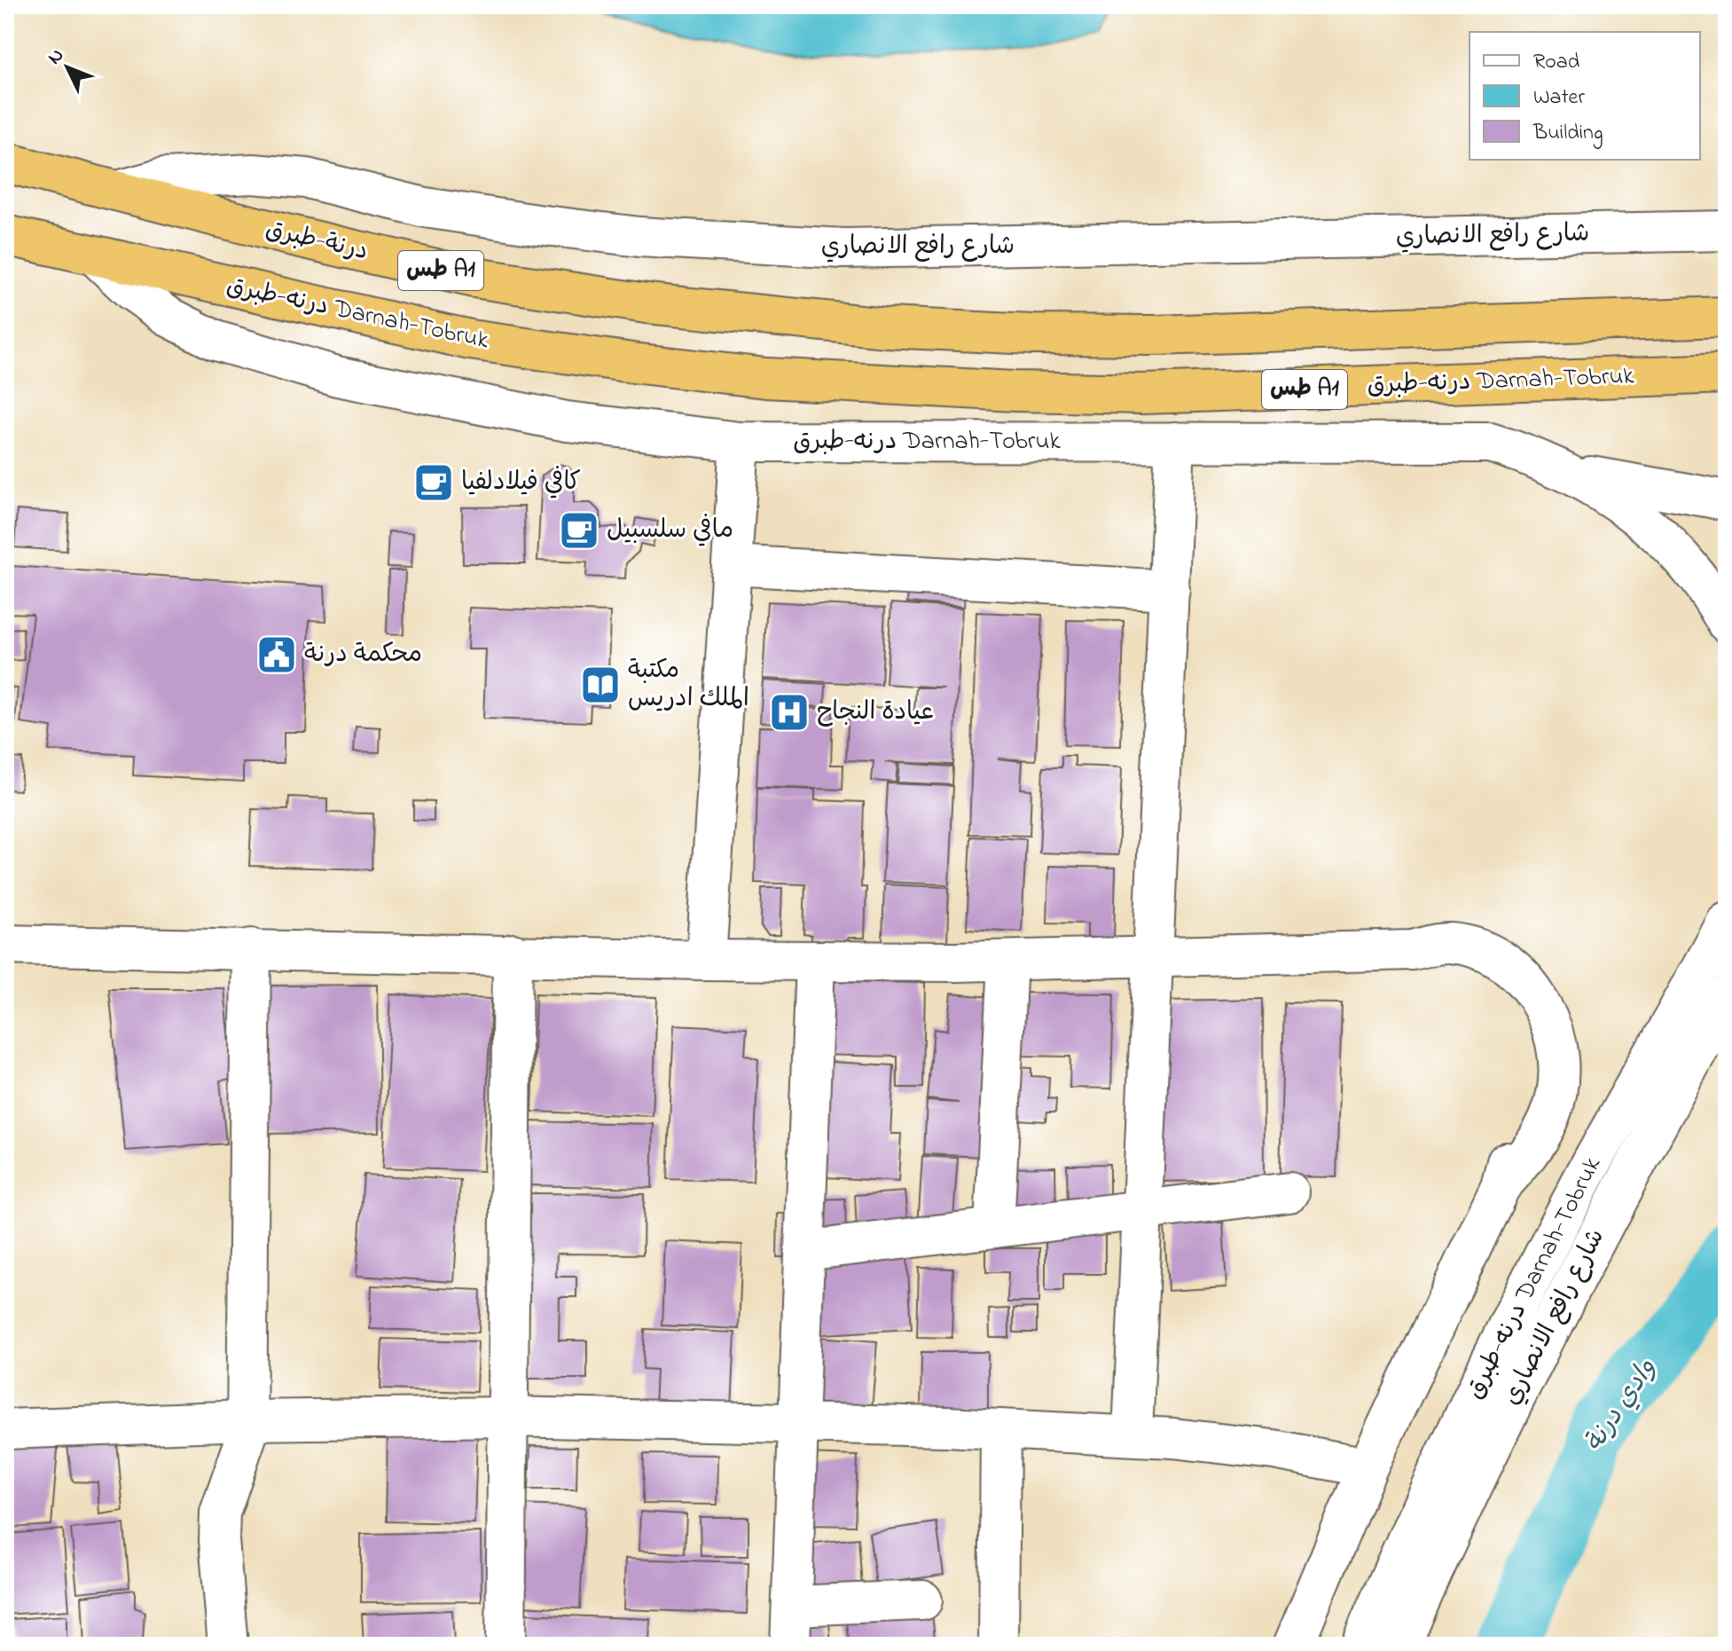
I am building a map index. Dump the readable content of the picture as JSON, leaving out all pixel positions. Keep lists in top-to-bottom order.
{
  "streets": {
    "highway": ["درنة-طبرق", "طس A1", "درنه-طبرق Darnah-Tobruk"],
    "street": ["شارع رافع الانصاري"]
  },
  "crossings": [
    ["شارع رافع الانصاري", "درنة-طبرق"]
  ],
  "water": ["وادي درنة"],
  "places": {
    "cafe": ["كافي فيلادلفيا", "مافي سلسبيل"],
    "public building": ["محكمة درنة"],
    "library": ["مكتبة الملك ادريس"],
    "hospital": ["عيادة النجاح"]
  },
  "legend": ["Road", "Water", "Building"],
  "north": "top left"
}
